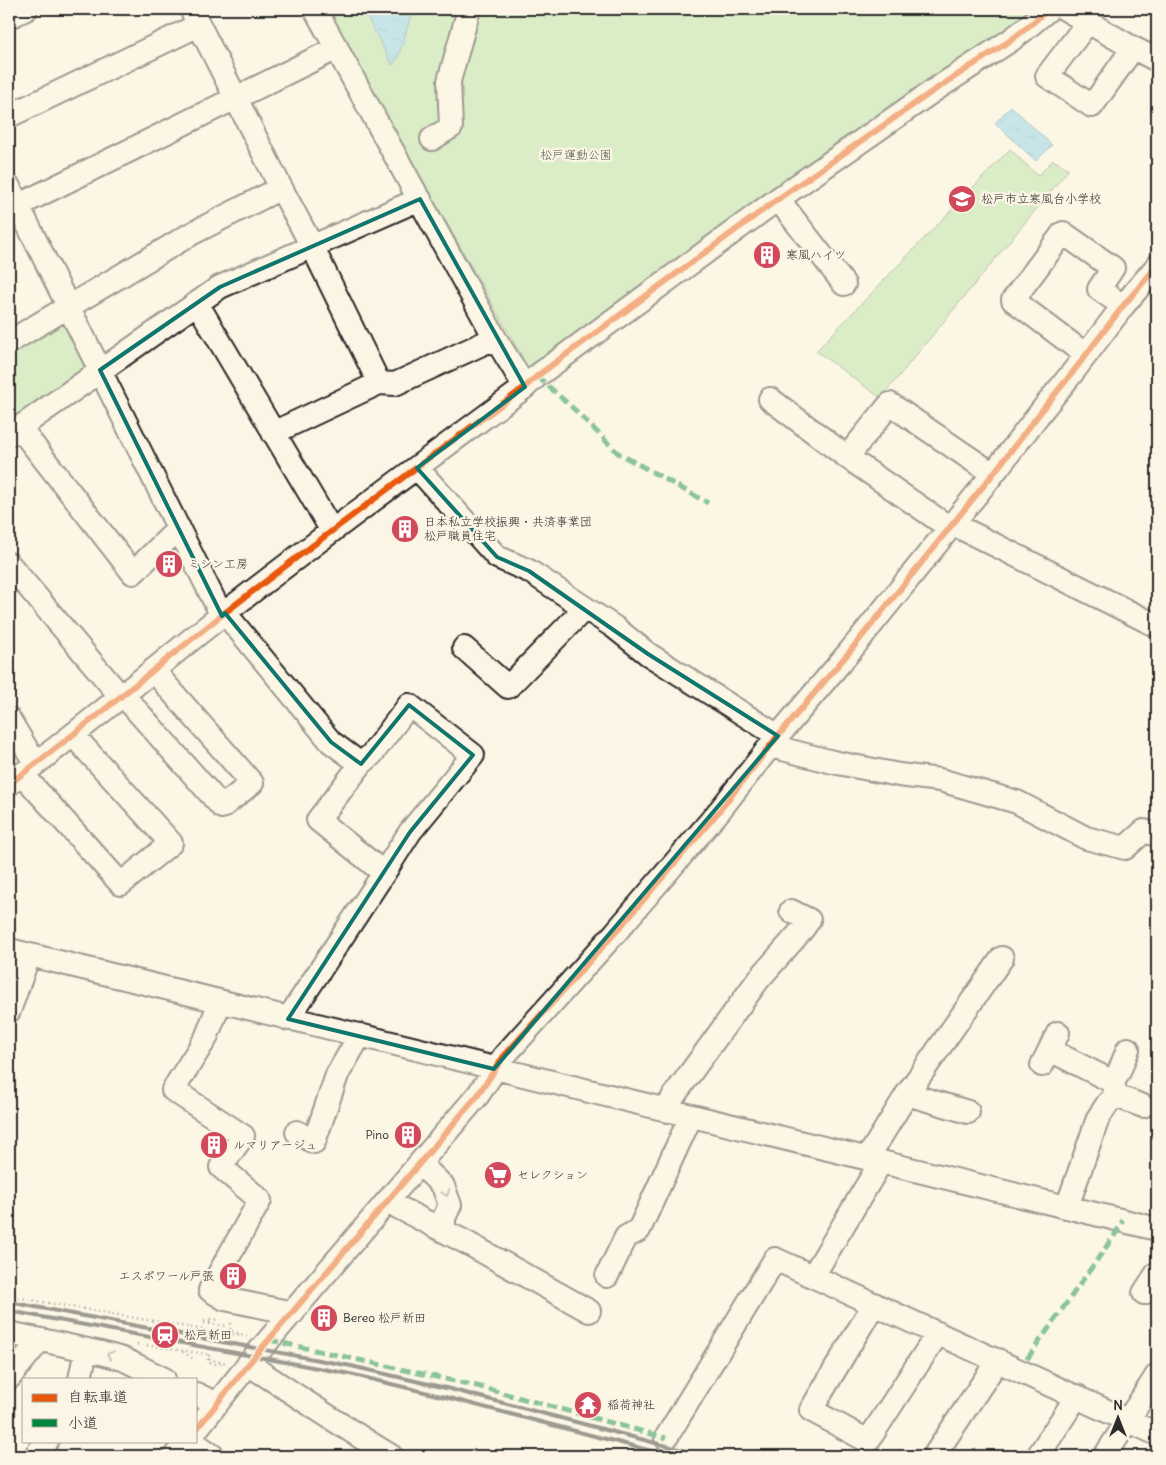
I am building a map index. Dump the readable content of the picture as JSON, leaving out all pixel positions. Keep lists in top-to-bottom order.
{
  "parks": ["松戸運動公園"],
  "places": {
    "school or university": ["松戸市立寒風台小学校"],
    "building": [
      "寒風ハイツ",
      "日本私立学校振興・共済事業団 松戸職員住宅",
      "ミシン工房",
      "Pino",
      "ルマリアージュ",
      "エスポワール戸張",
      "Bereo 松戸新田"
    ],
    "supermarket": ["セレクション"],
    "station": ["松戸新田"],
    "temple": ["稲荷神社"]
  },
  "legend": ["自転車道", "小道"],
  "north": "top"
}
